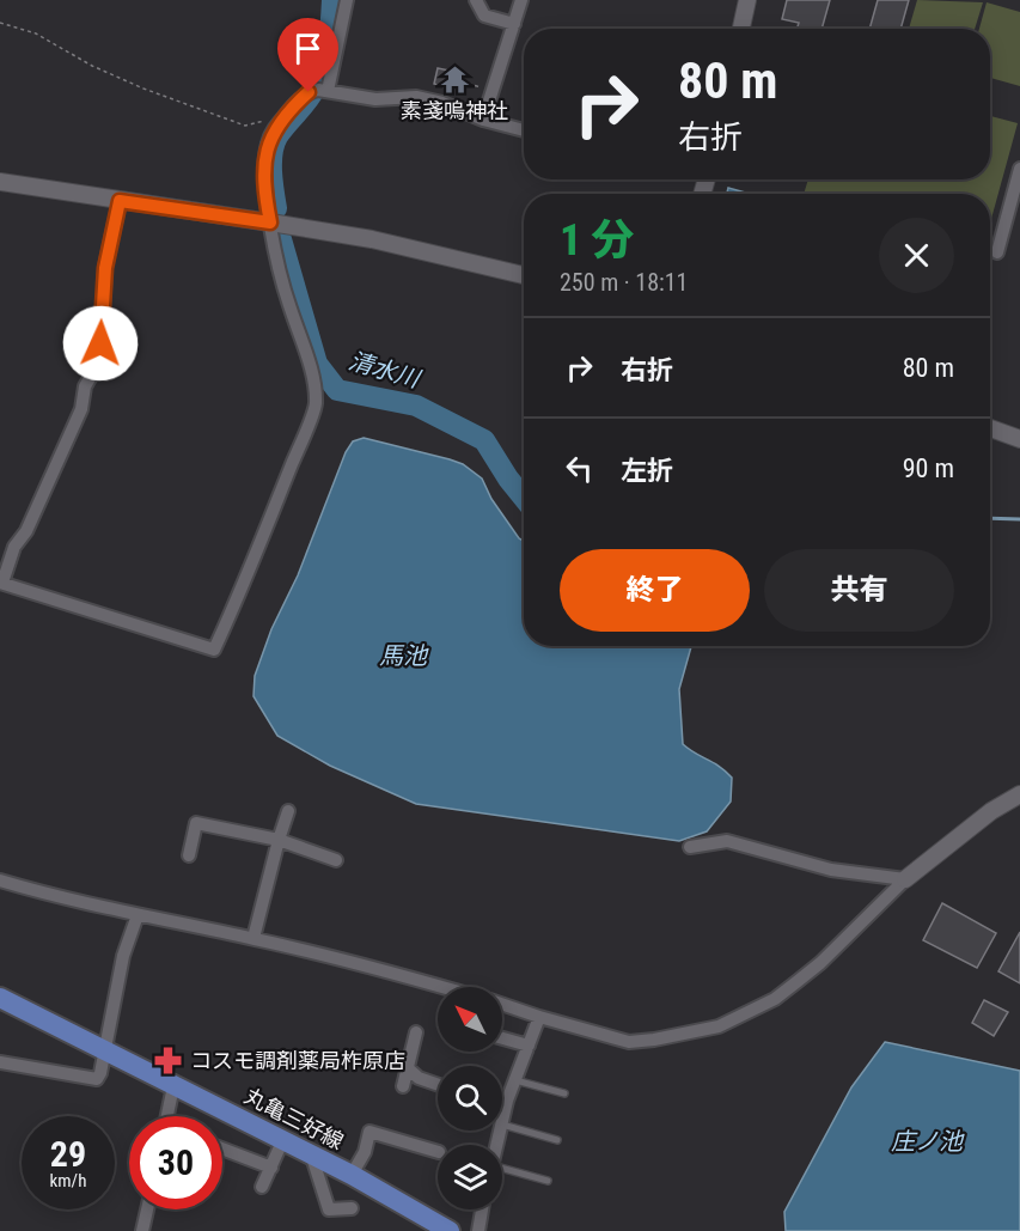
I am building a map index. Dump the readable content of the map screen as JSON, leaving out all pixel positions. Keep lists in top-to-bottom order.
{
  "streets": {
    "main road": ["丸亀三好線"]
  },
  "water": ["清水川", "馬池", "庄ノ池"],
  "places": {
    "temple": ["素戔嗚神社"],
    "pharmacy": ["コスモ調剤薬局柞原店"]
  },
  "north": "top left",
  "page": {
    "turn": ["80 m", "右折"],
    "heading": ["1 分", "250 m · 18:11"],
    "list": [
      {
        "name": "右折",
        "value": "80 m"
      },
      {
        "name": "左折",
        "value": "90 m"
      }
    ],
    "buttons": ["終了", "共有"],
    "speed": "29 km/h",
    "limit": "30"
  }
}
